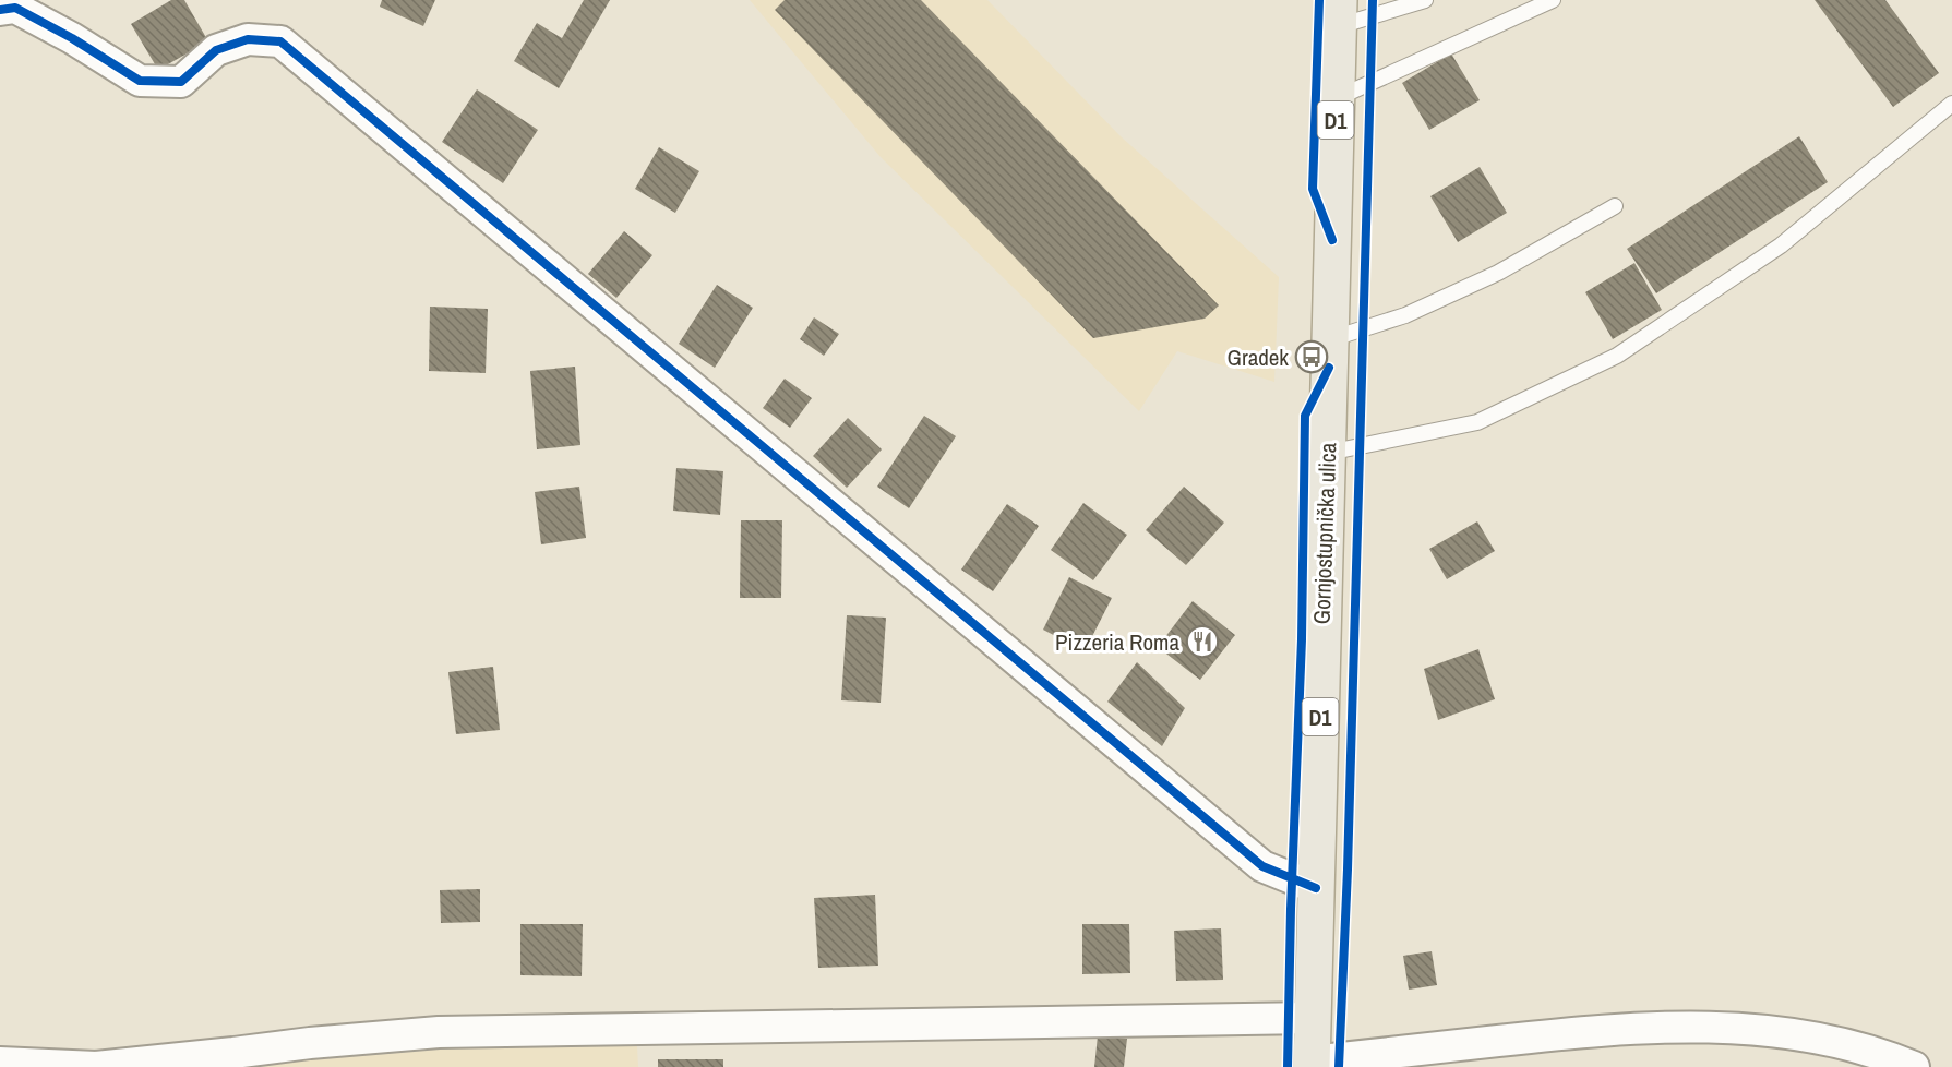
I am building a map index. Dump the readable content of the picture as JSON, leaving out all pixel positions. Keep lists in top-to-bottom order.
{
  "streets": {
    "main road": ["D1", "Gornjostupnička ulica"]
  },
  "places": {
    "bus stop": ["Gradek"],
    "restaurant": ["Pizzeria Roma"]
  }
}
